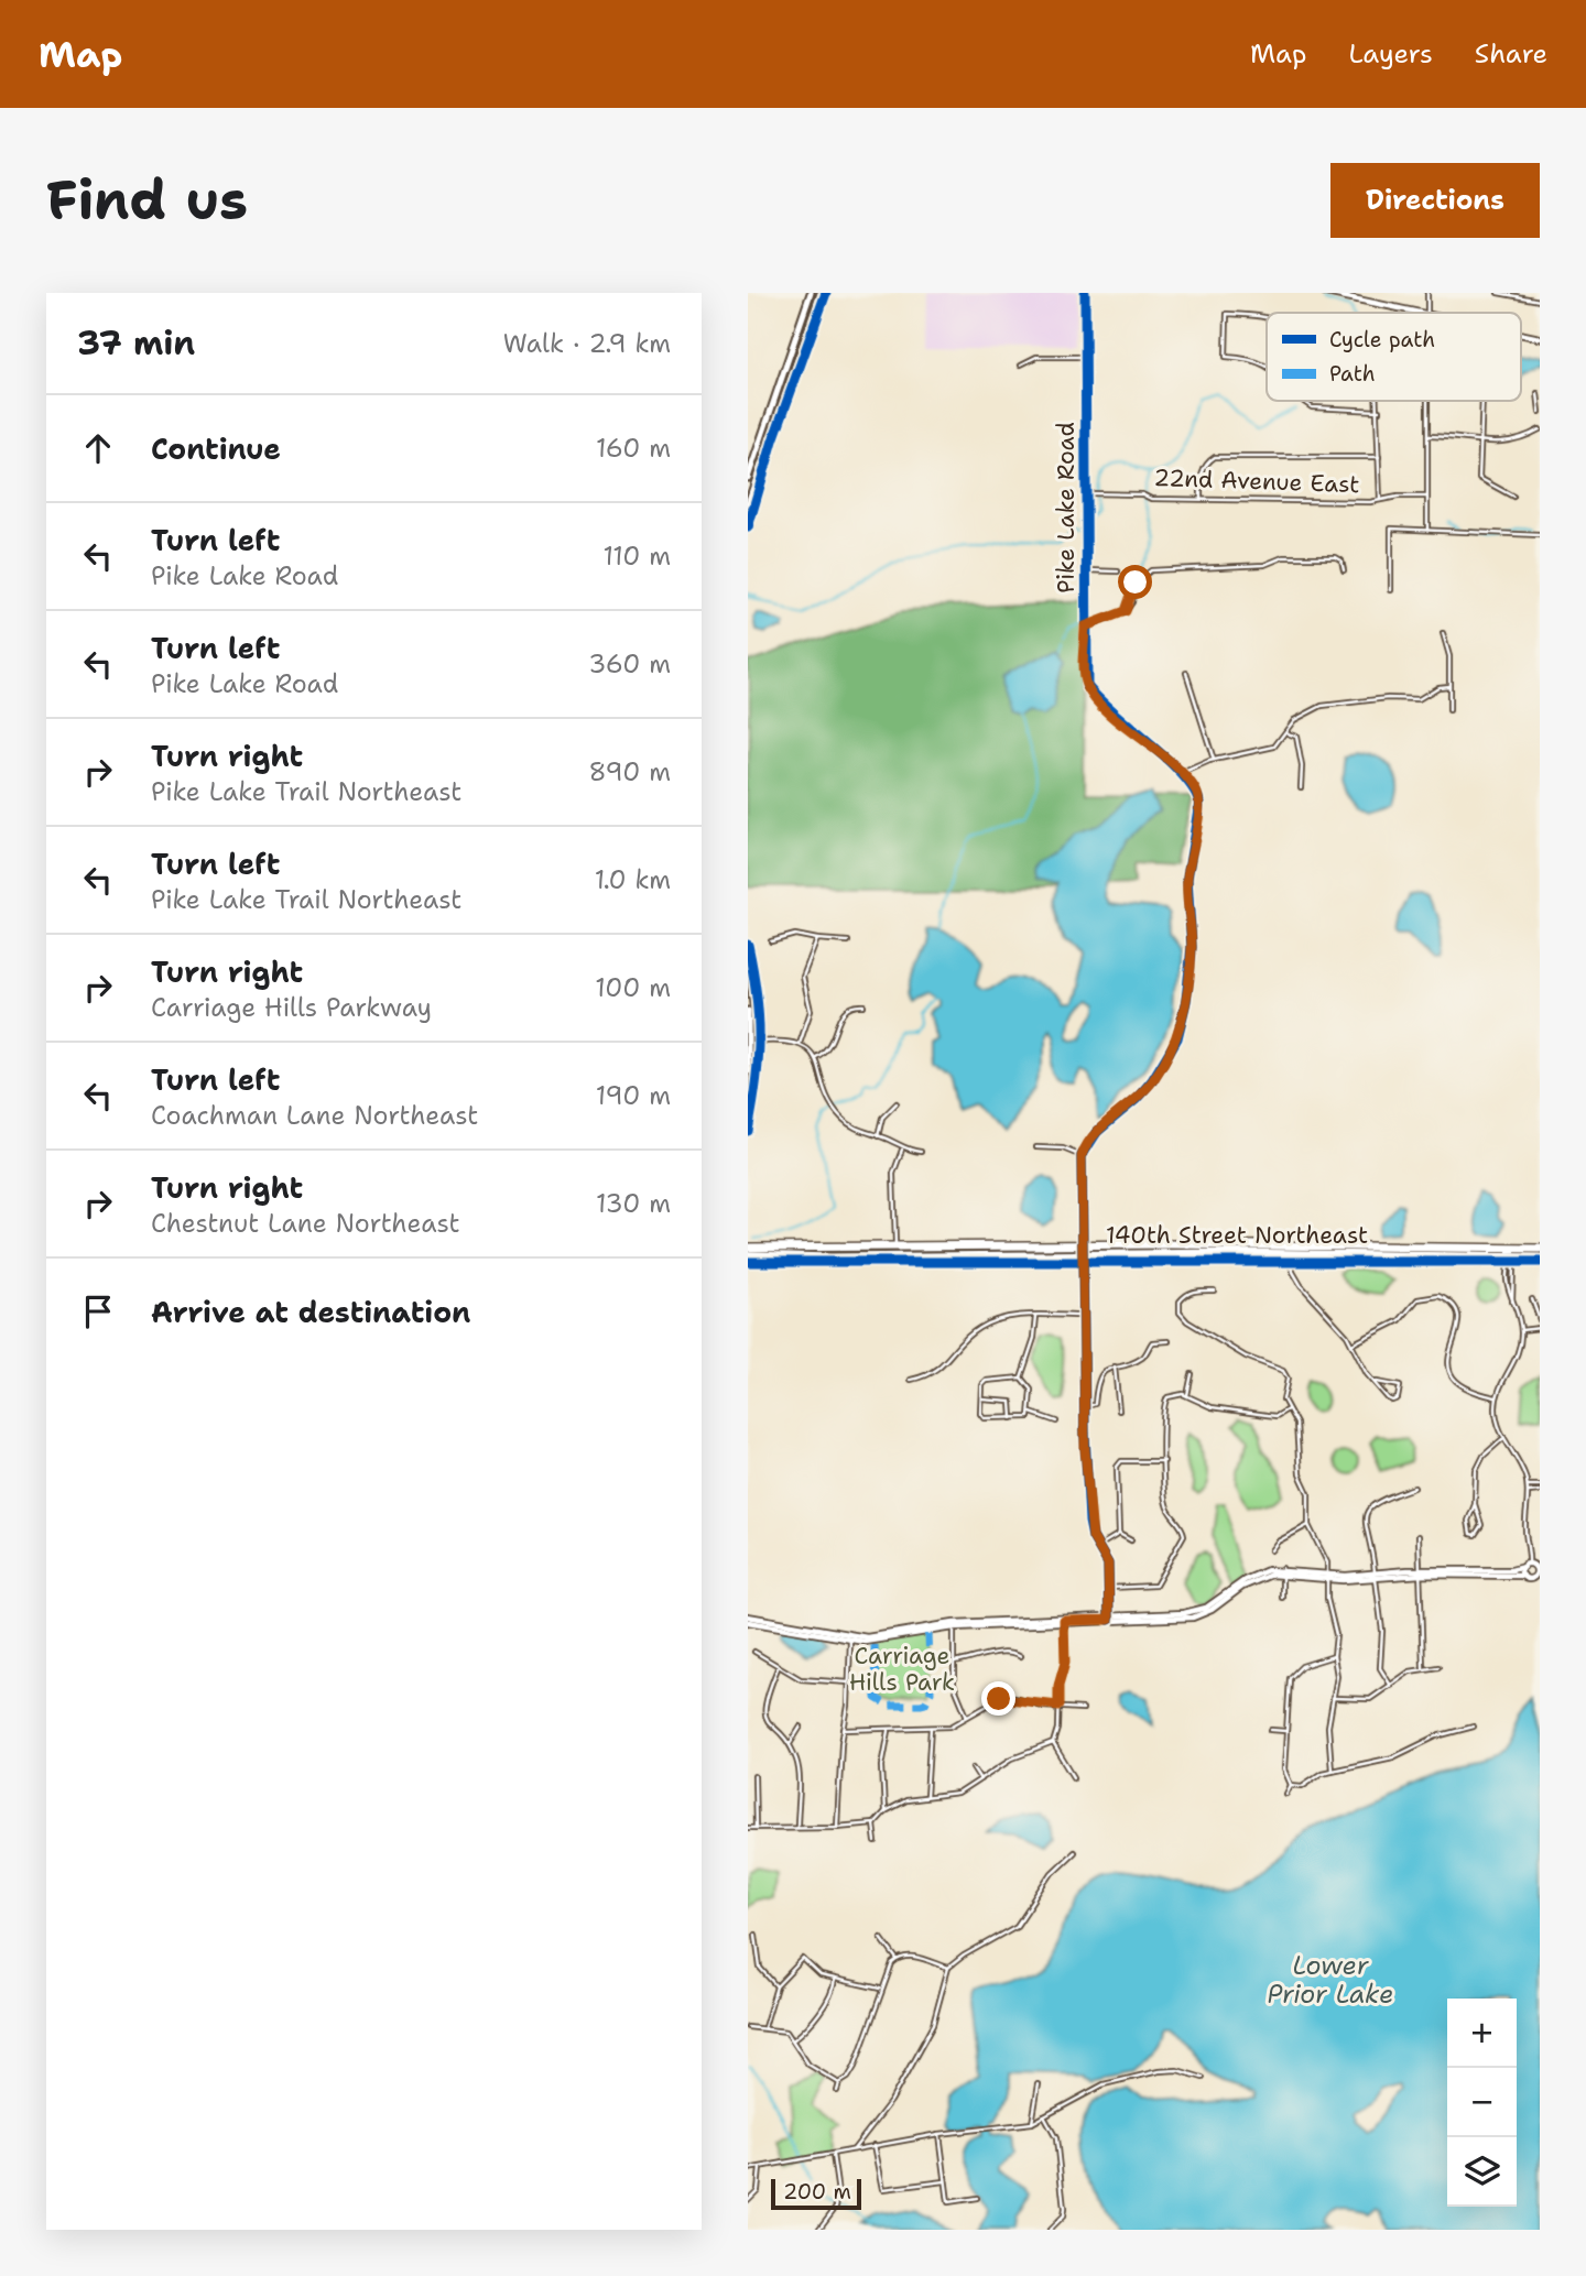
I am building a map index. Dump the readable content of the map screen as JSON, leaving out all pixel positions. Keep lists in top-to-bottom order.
{
  "streets": {
    "highway": ["140th Street Northeast"],
    "street": ["22nd Avenue East", "Pike Lake Road"]
  },
  "crossings": [
    ["22nd Avenue East", "Pike Lake Road"]
  ],
  "water": ["Lower Prior Lake"],
  "parks": ["Carriage Hills Park"],
  "legend": ["Cycle path", "Path"],
  "scale_bar": "200 m",
  "page": {
    "header": "Map",
    "nav": ["Map", "Layers", "Share"],
    "buttons": "Directions",
    "title": "Find us",
    "heading": ["37 min", "Walk · 2.9 km"],
    "list": [
      ["Continue", "160 m"],
      ["Turn left", "Pike Lake Road", "110 m"],
      ["Turn left", "Pike Lake Road", "360 m"],
      ["Turn right", "Pike Lake Trail Northeast", "890 m"],
      ["Turn left", "Pike Lake Trail Northeast", "1.0 km"],
      ["Turn right", "Carriage Hills Parkway", "100 m"],
      ["Turn left", "Coachman Lane Northeast", "190 m"],
      ["Turn right", "Chestnut Lane Northeast", "130 m"],
      "Arrive at destination"
    ],
    "map_buttons": ["+", "−"],
    "scale": "200 m"
  }
}
